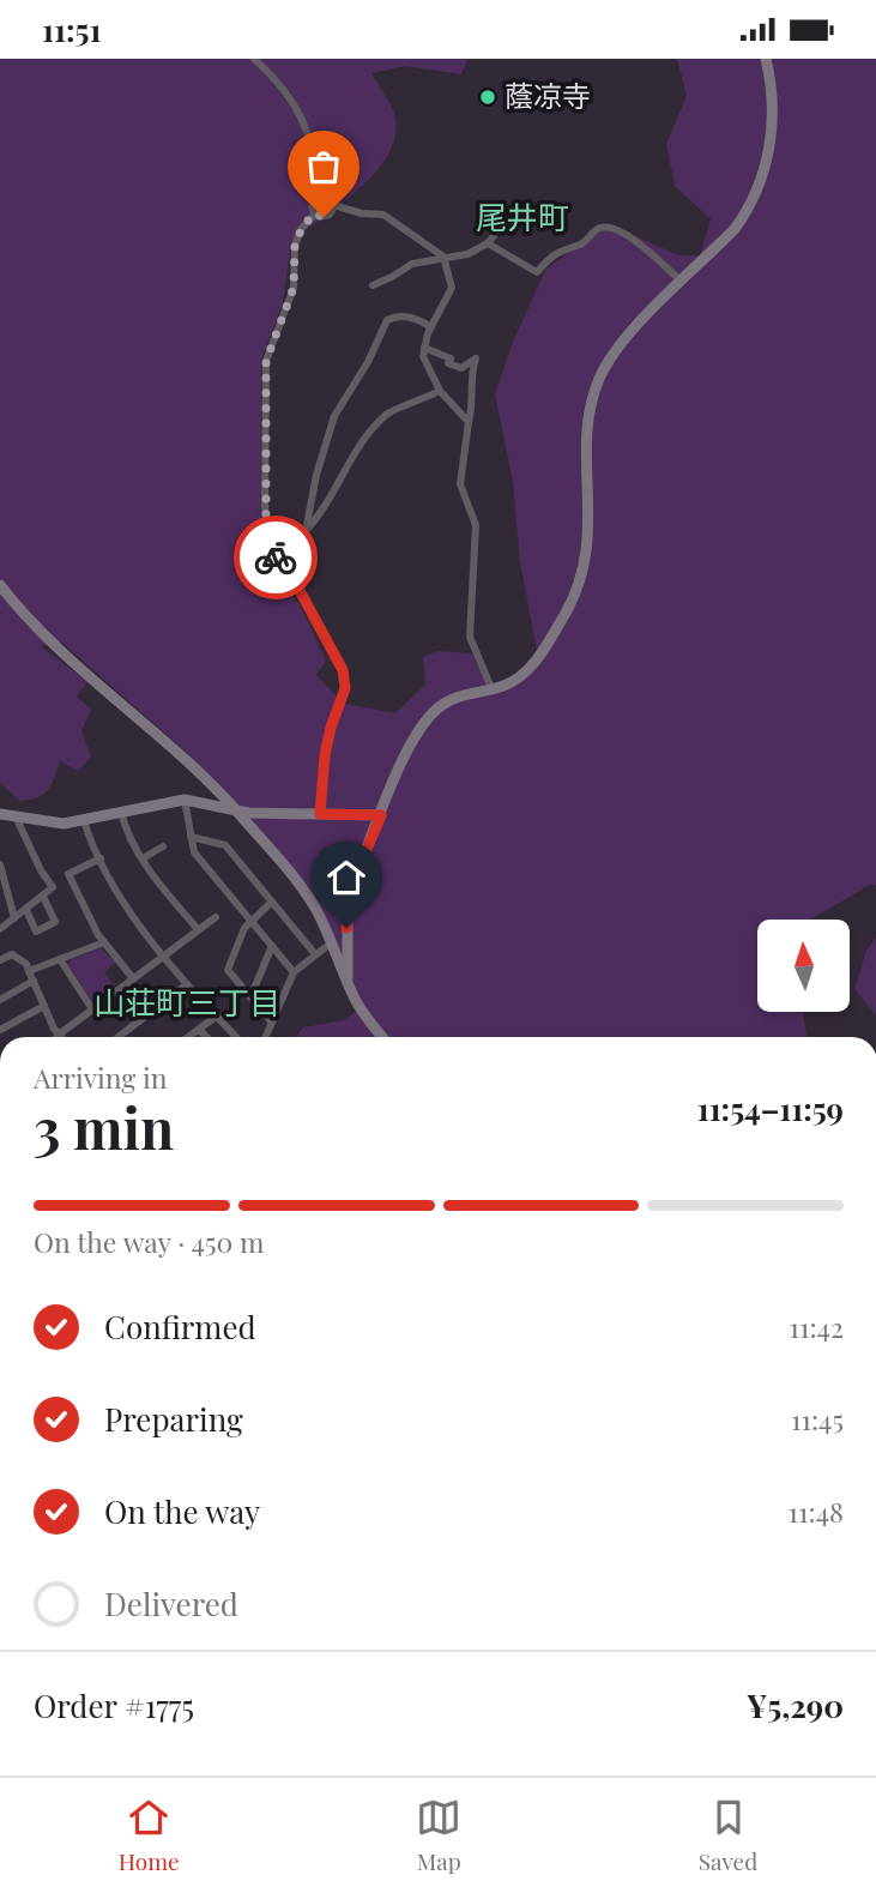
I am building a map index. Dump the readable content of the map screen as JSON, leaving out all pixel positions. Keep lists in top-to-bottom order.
{
  "districts": ["尾井町", "山荘町三丁目"],
  "places": ["蔭凉寺"],
  "north": "top",
  "page": {
    "status": "11:51",
    "heading": ["3 min", "Arriving in", "11:54–11:59"],
    "panel": ["Order #1775", "¥5,290"],
    "bar": "On the way · 450 m",
    "list": [
      ["Confirmed", "11:42"],
      ["Preparing", "11:45"],
      ["On the way", "11:48"],
      "Delivered"
    ],
    "tabs": ["Home", "Map", "Saved"]
  }
}
